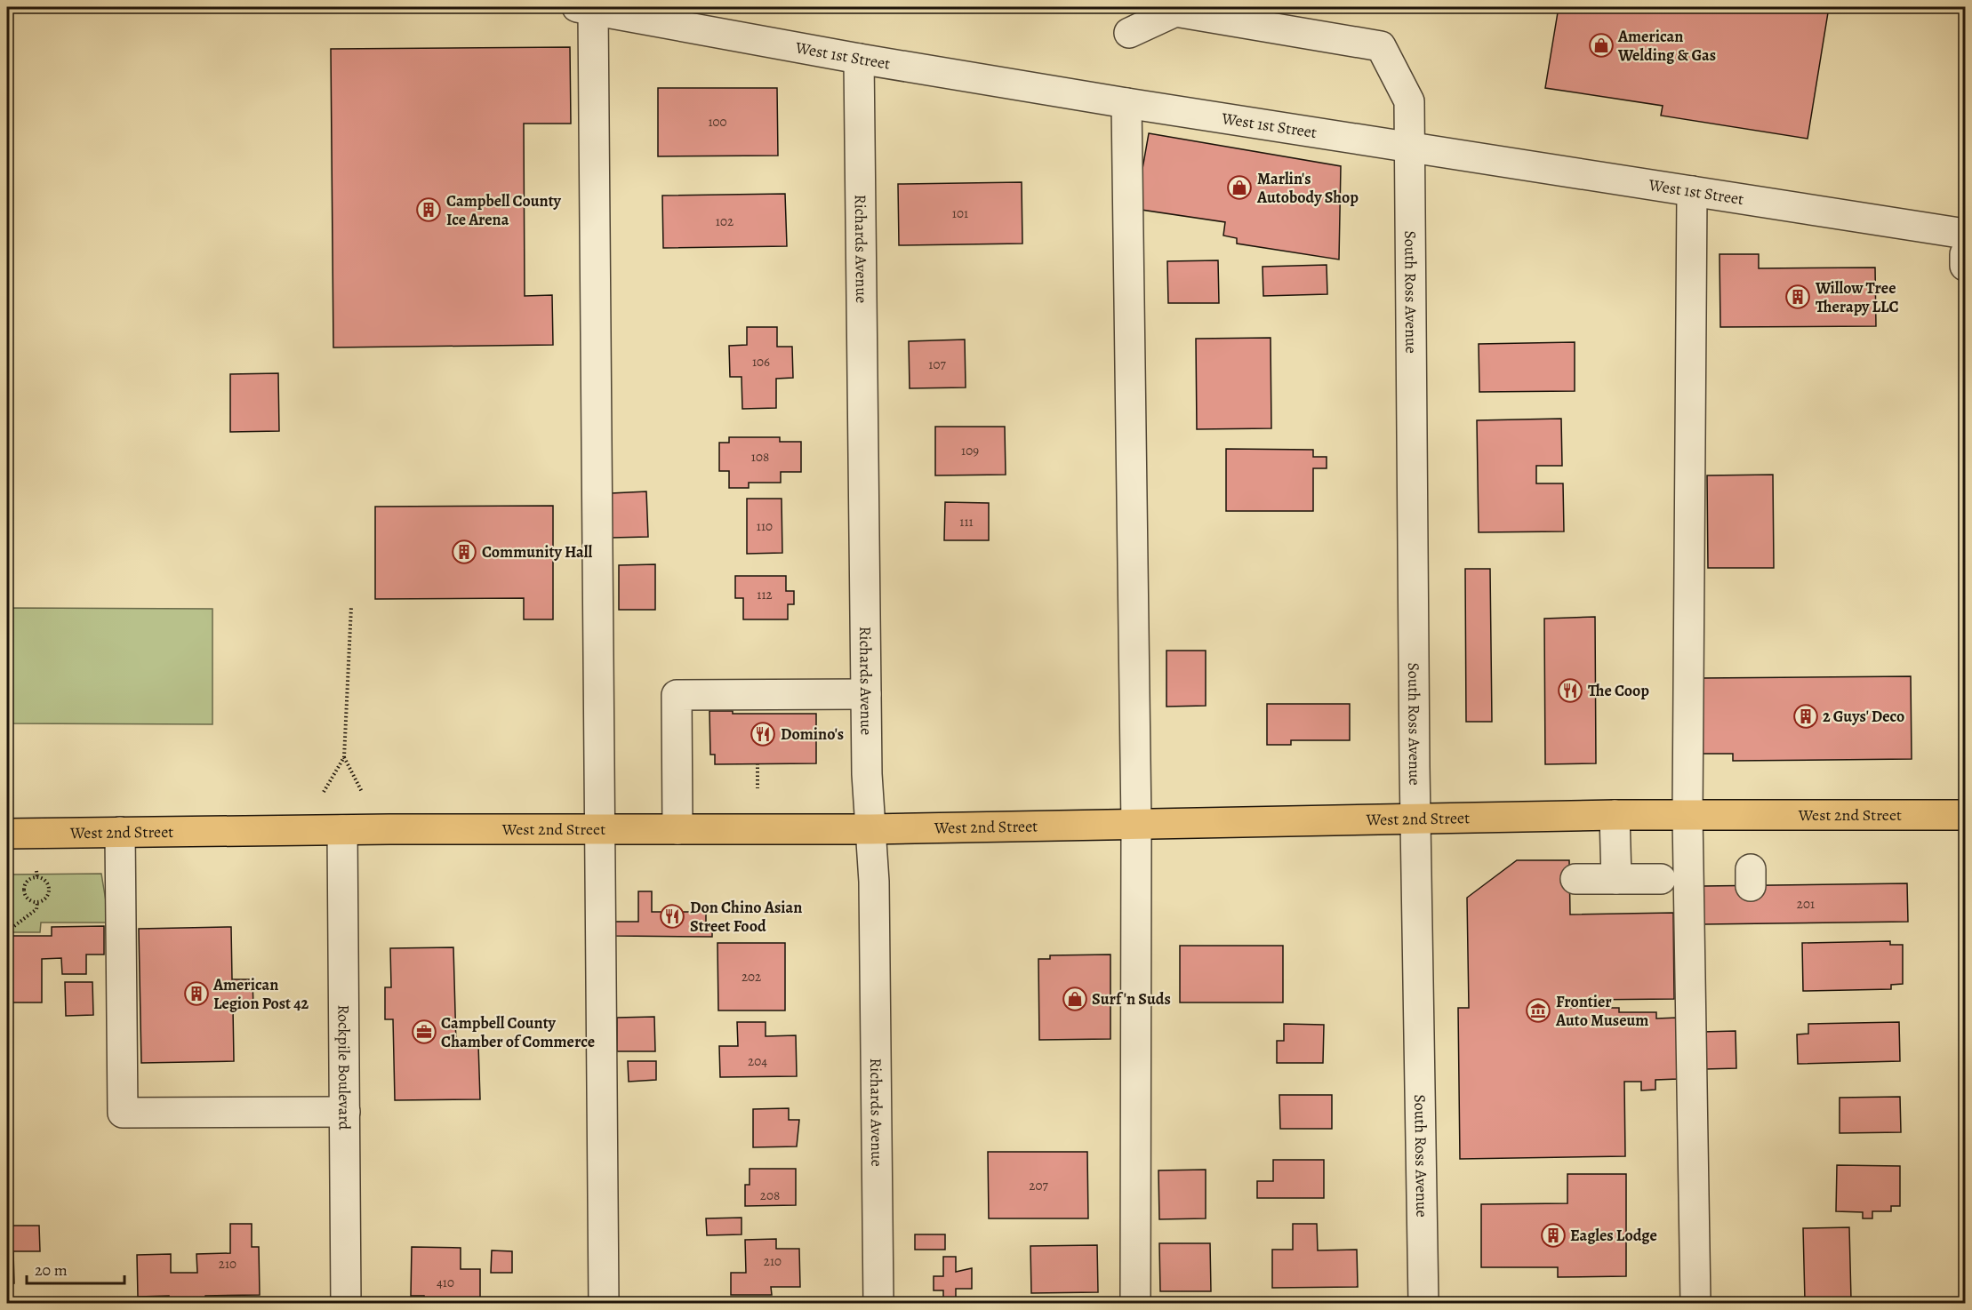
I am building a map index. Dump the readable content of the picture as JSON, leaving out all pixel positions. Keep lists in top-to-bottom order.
{
  "streets": {
    "main road": ["West 2nd Street"],
    "street": [
      "West 1st Street",
      "Richards Avenue",
      "South Ross Avenue",
      "Rockpile Boulevard"
    ]
  },
  "crossings": [
    ["West 1st Street", "Richards Avenue"],
    ["West 1st Street", "South Ross Avenue"],
    ["Richards Avenue", "West 2nd Street"],
    ["South Ross Avenue", "West 2nd Street"],
    ["West 2nd Street", "Rockpile Boulevard"]
  ],
  "places": {
    "shop": ["American Welding & Gas", "Marlin's Autobody Shop", "Surf 'n Suds"],
    "building": [
      "Campbell County Ice Arena",
      "Willow Tree Therapy LLC",
      "Community Hall",
      "2 Guys' Deco",
      "American Legion Post 42",
      "Eagles Lodge"
    ],
    "restaurant": ["The Coop", "Domino's", "Don Chino Asian Street Food"],
    "museum": ["Frontier Auto Museum"],
    "office": ["Campbell County Chamber of Commerce"]
  },
  "house_numbers": [
    "100",
    "101",
    "102",
    "106",
    "107",
    "109",
    "108",
    "111",
    "110",
    "112",
    "201",
    "202",
    "204",
    "207",
    "208",
    "210",
    "210",
    "410"
  ],
  "scale_bar": "20 m"
}
